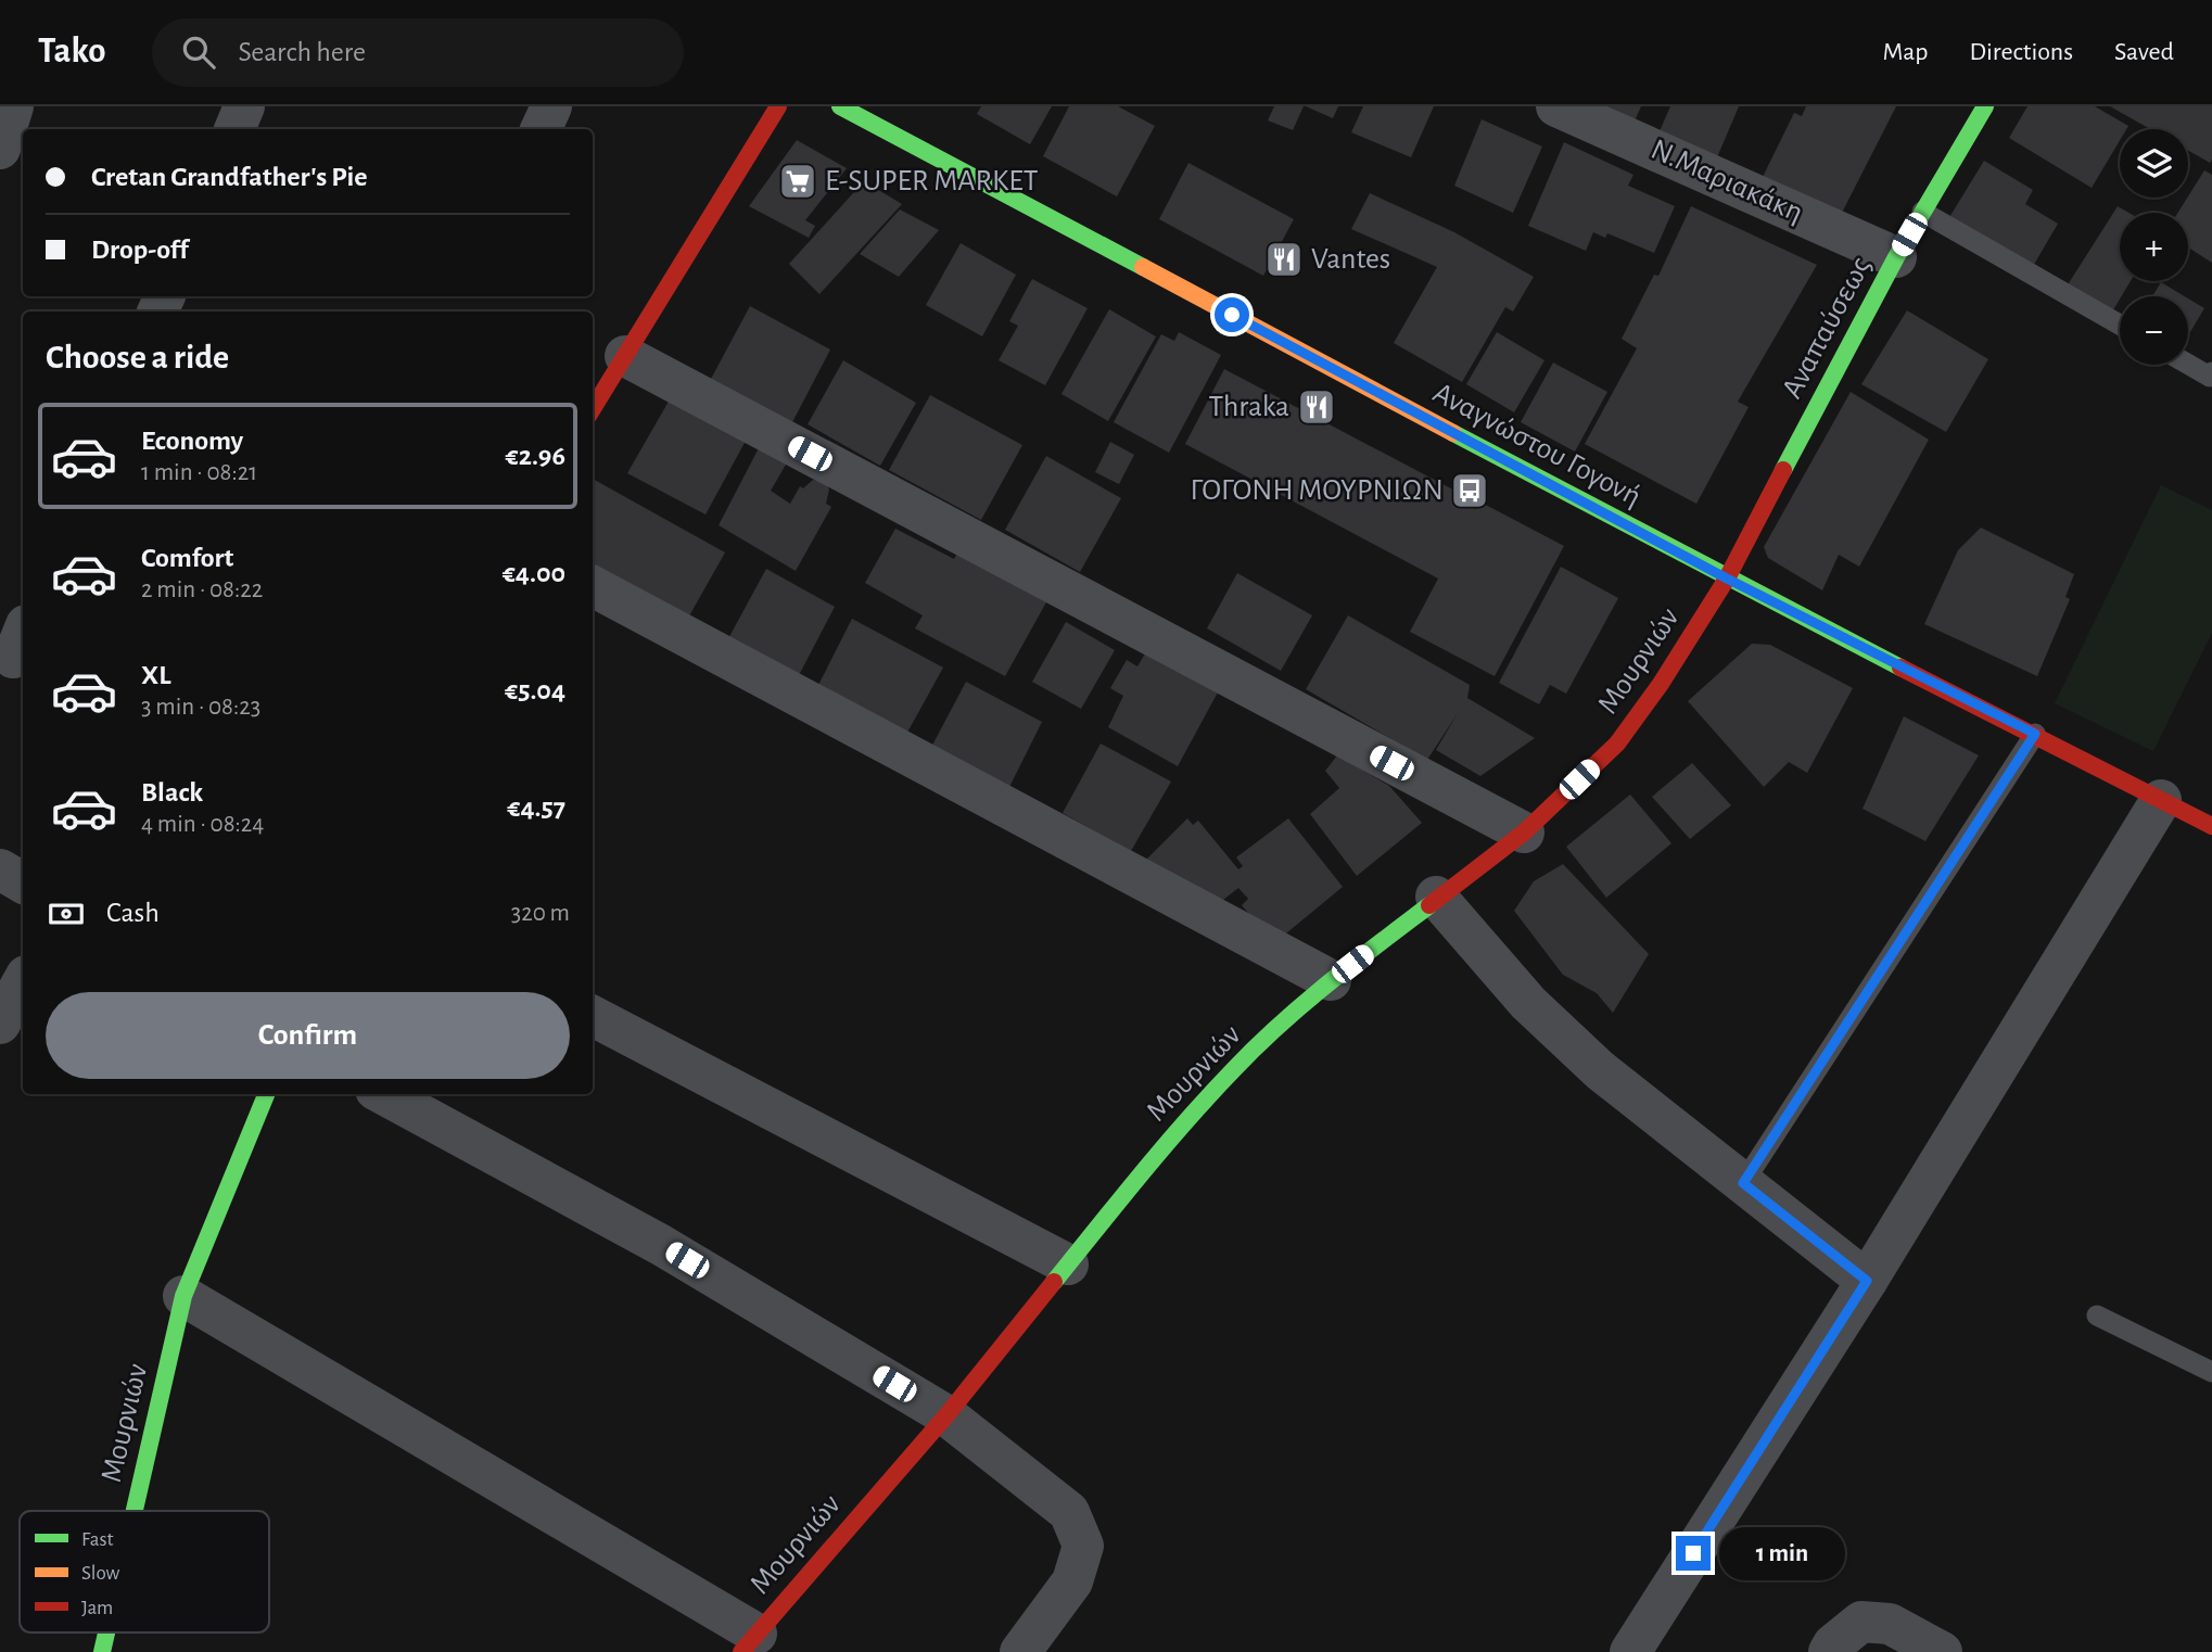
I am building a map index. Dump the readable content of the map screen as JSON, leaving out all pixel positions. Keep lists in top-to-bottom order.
{
  "streets": {
    "main road": ["Αναπαύσεως", "Αναγνώστου Γογονή", "Μουρνιών"],
    "street": ["Ν.Μαριακάκη"]
  },
  "crossings": [
    ["Ν.Μαριακάκη", "Αναπαύσεως"],
    ["Αναπαύσεως", "Αναγνώστου Γογονή"],
    ["Αναπαύσεως", "Μουρνιών"],
    ["Αναγνώστου Γογονή", "Μουρνιών"]
  ],
  "places": {
    "supermarket": ["E-SUPER MARKET"],
    "restaurant": ["Vantes", "Thraka"],
    "bus stop": ["ΓΟΓΟΝΗ ΜΟΥΡΝΙΩΝ"]
  },
  "legend": ["Fast", "Slow", "Jam"],
  "page": {
    "header": "Tako",
    "search": "Search here",
    "nav": ["Map", "Directions", "Saved"],
    "map_buttons": ["+", "−"],
    "banner": ["Cretan Grandfather's Pie", "Drop-off"],
    "heading": "Choose a ride",
    "list": [
      {
        "name": "Economy",
        "note": "1 min · 08:21",
        "value": "€2.96"
      },
      {
        "name": "Comfort",
        "note": "2 min · 08:22",
        "value": "€4.00"
      },
      {
        "name": "XL",
        "note": "3 min · 08:23",
        "value": "€5.04"
      },
      {
        "name": "Black",
        "note": "4 min · 08:24",
        "value": "€4.57"
      }
    ],
    "pay": ["Cash", "320 m"],
    "buttons": "Confirm",
    "bubble": "1 min"
  }
}
